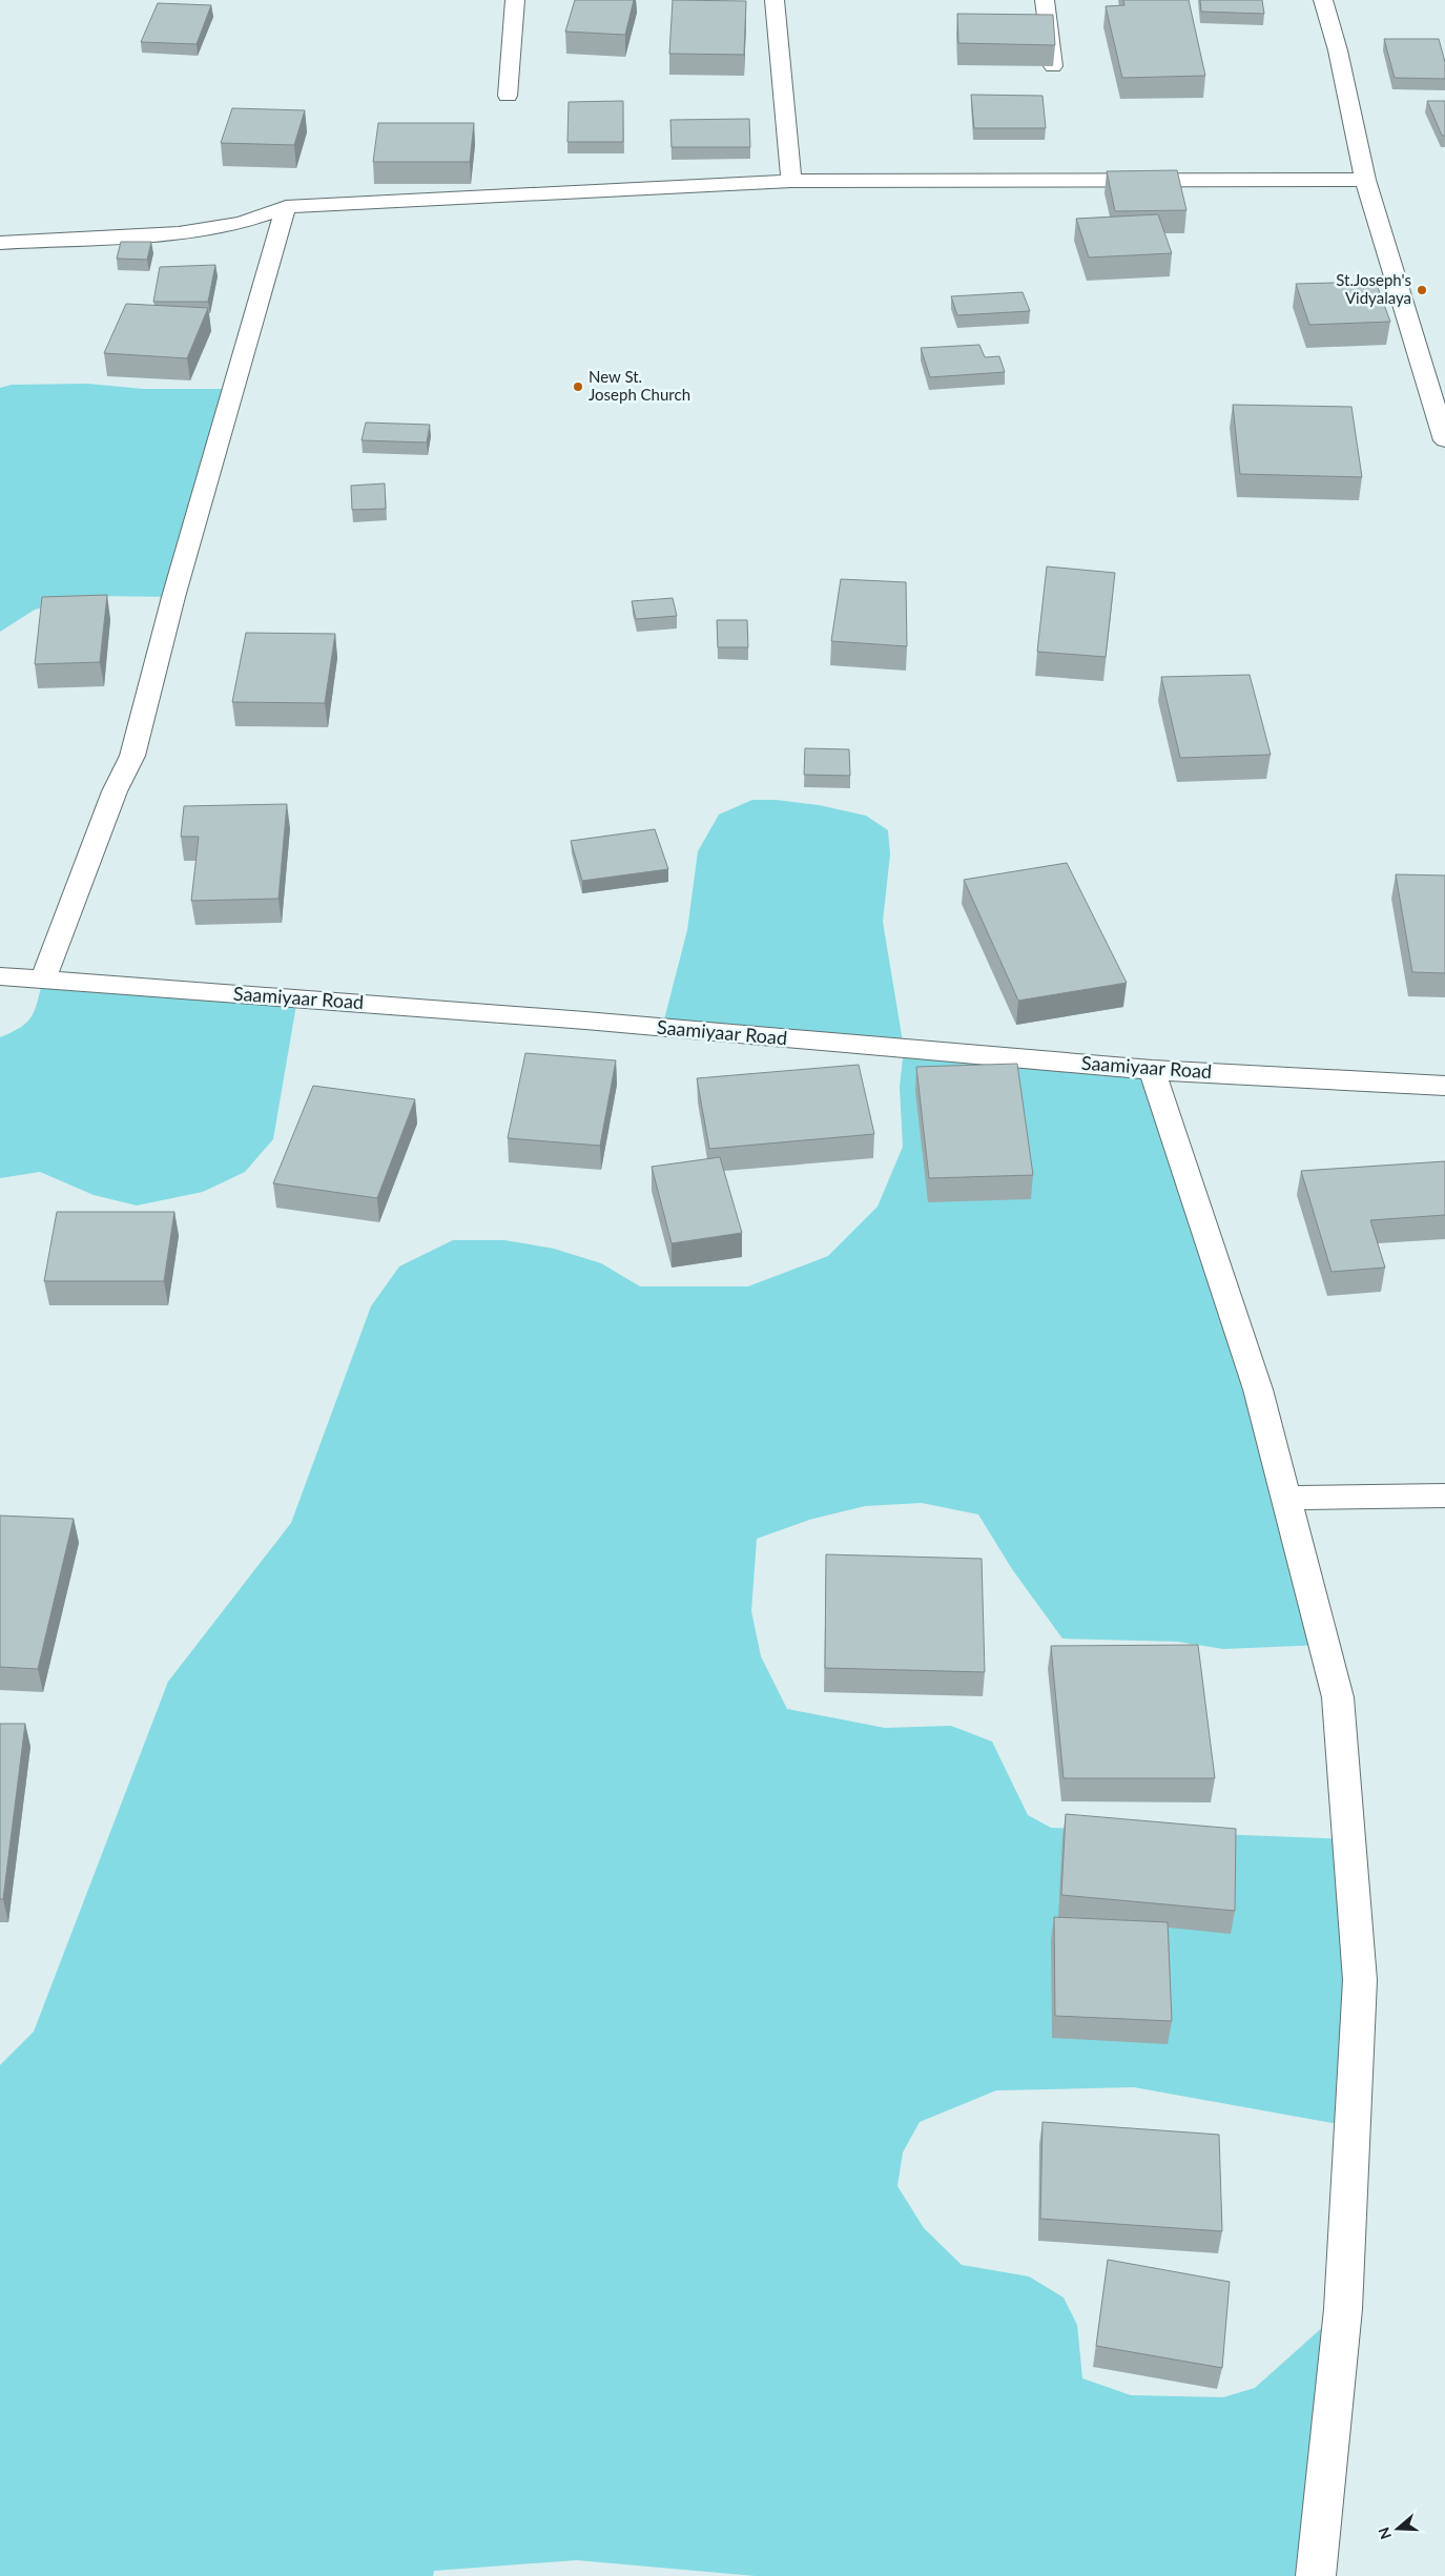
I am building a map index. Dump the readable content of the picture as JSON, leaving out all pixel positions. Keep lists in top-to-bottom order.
{
  "streets": {
    "street": ["Saamiyaar Road"]
  },
  "places": ["St.Joseph's Vidyalaya", "New St. Joseph Church"],
  "north": "left"
}
